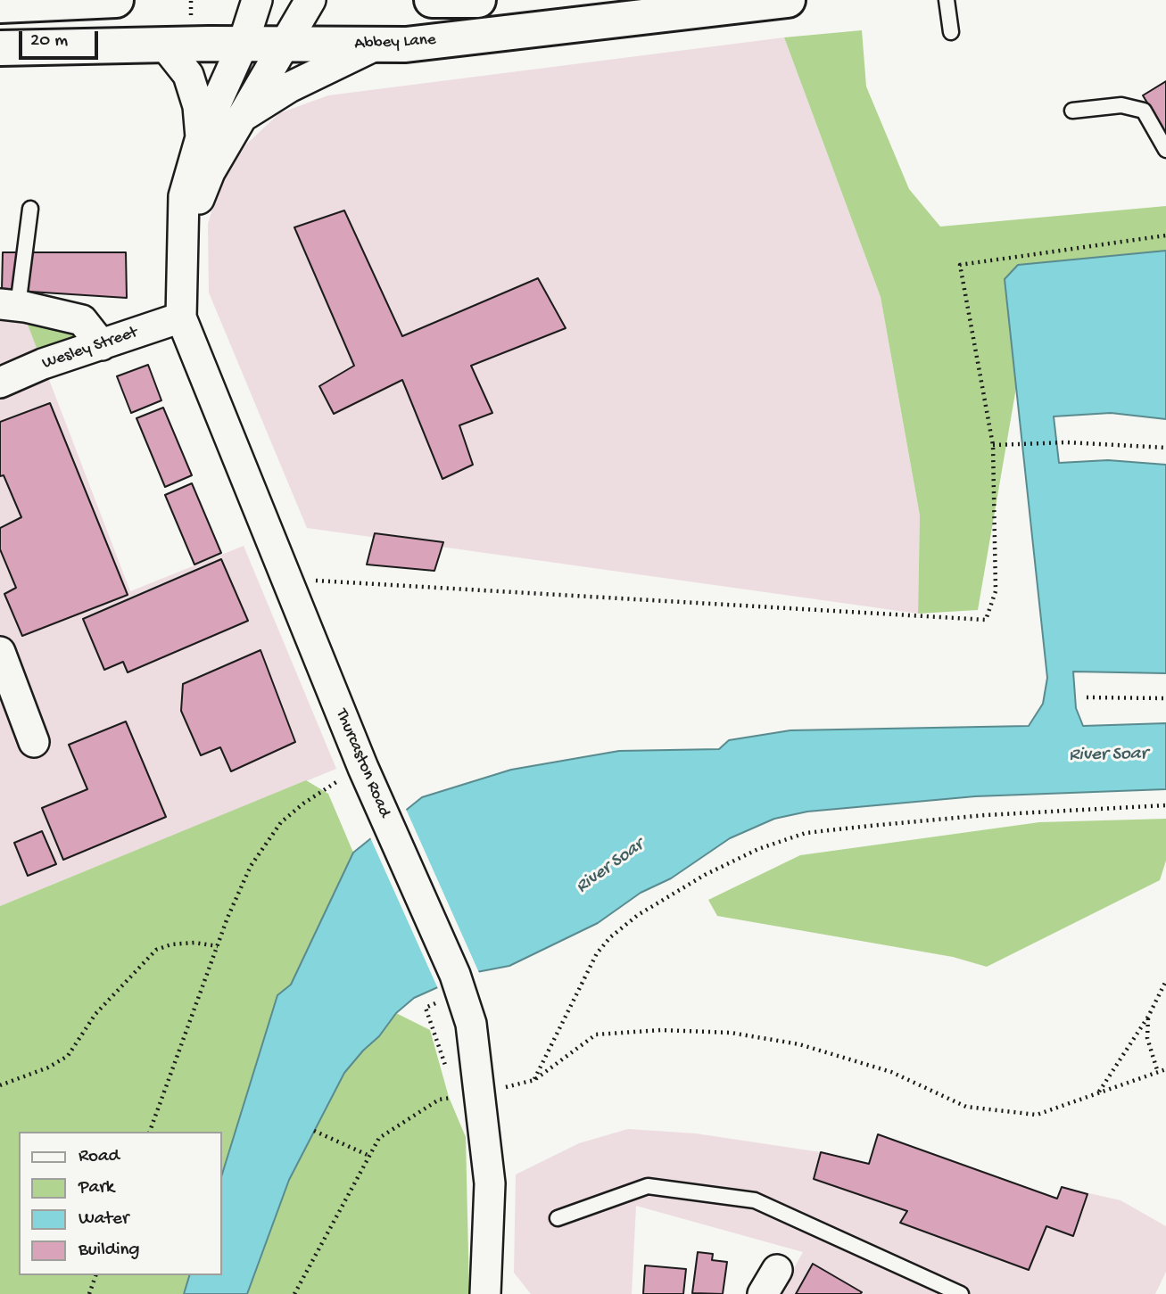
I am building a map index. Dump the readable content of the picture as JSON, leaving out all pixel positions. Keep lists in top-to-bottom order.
{
  "streets": {
    "main road": ["Abbey Lane"],
    "street": ["Wesley Street", "Thurcaston Road"]
  },
  "crossings": [
    ["Abbey Lane", "Thurcaston Road"],
    ["Wesley Street", "Thurcaston Road"]
  ],
  "water": ["River Soar"],
  "legend": [
    "Road",
    "Park",
    "Water",
    "Building"
  ],
  "scale_bar": "20 m"
}
